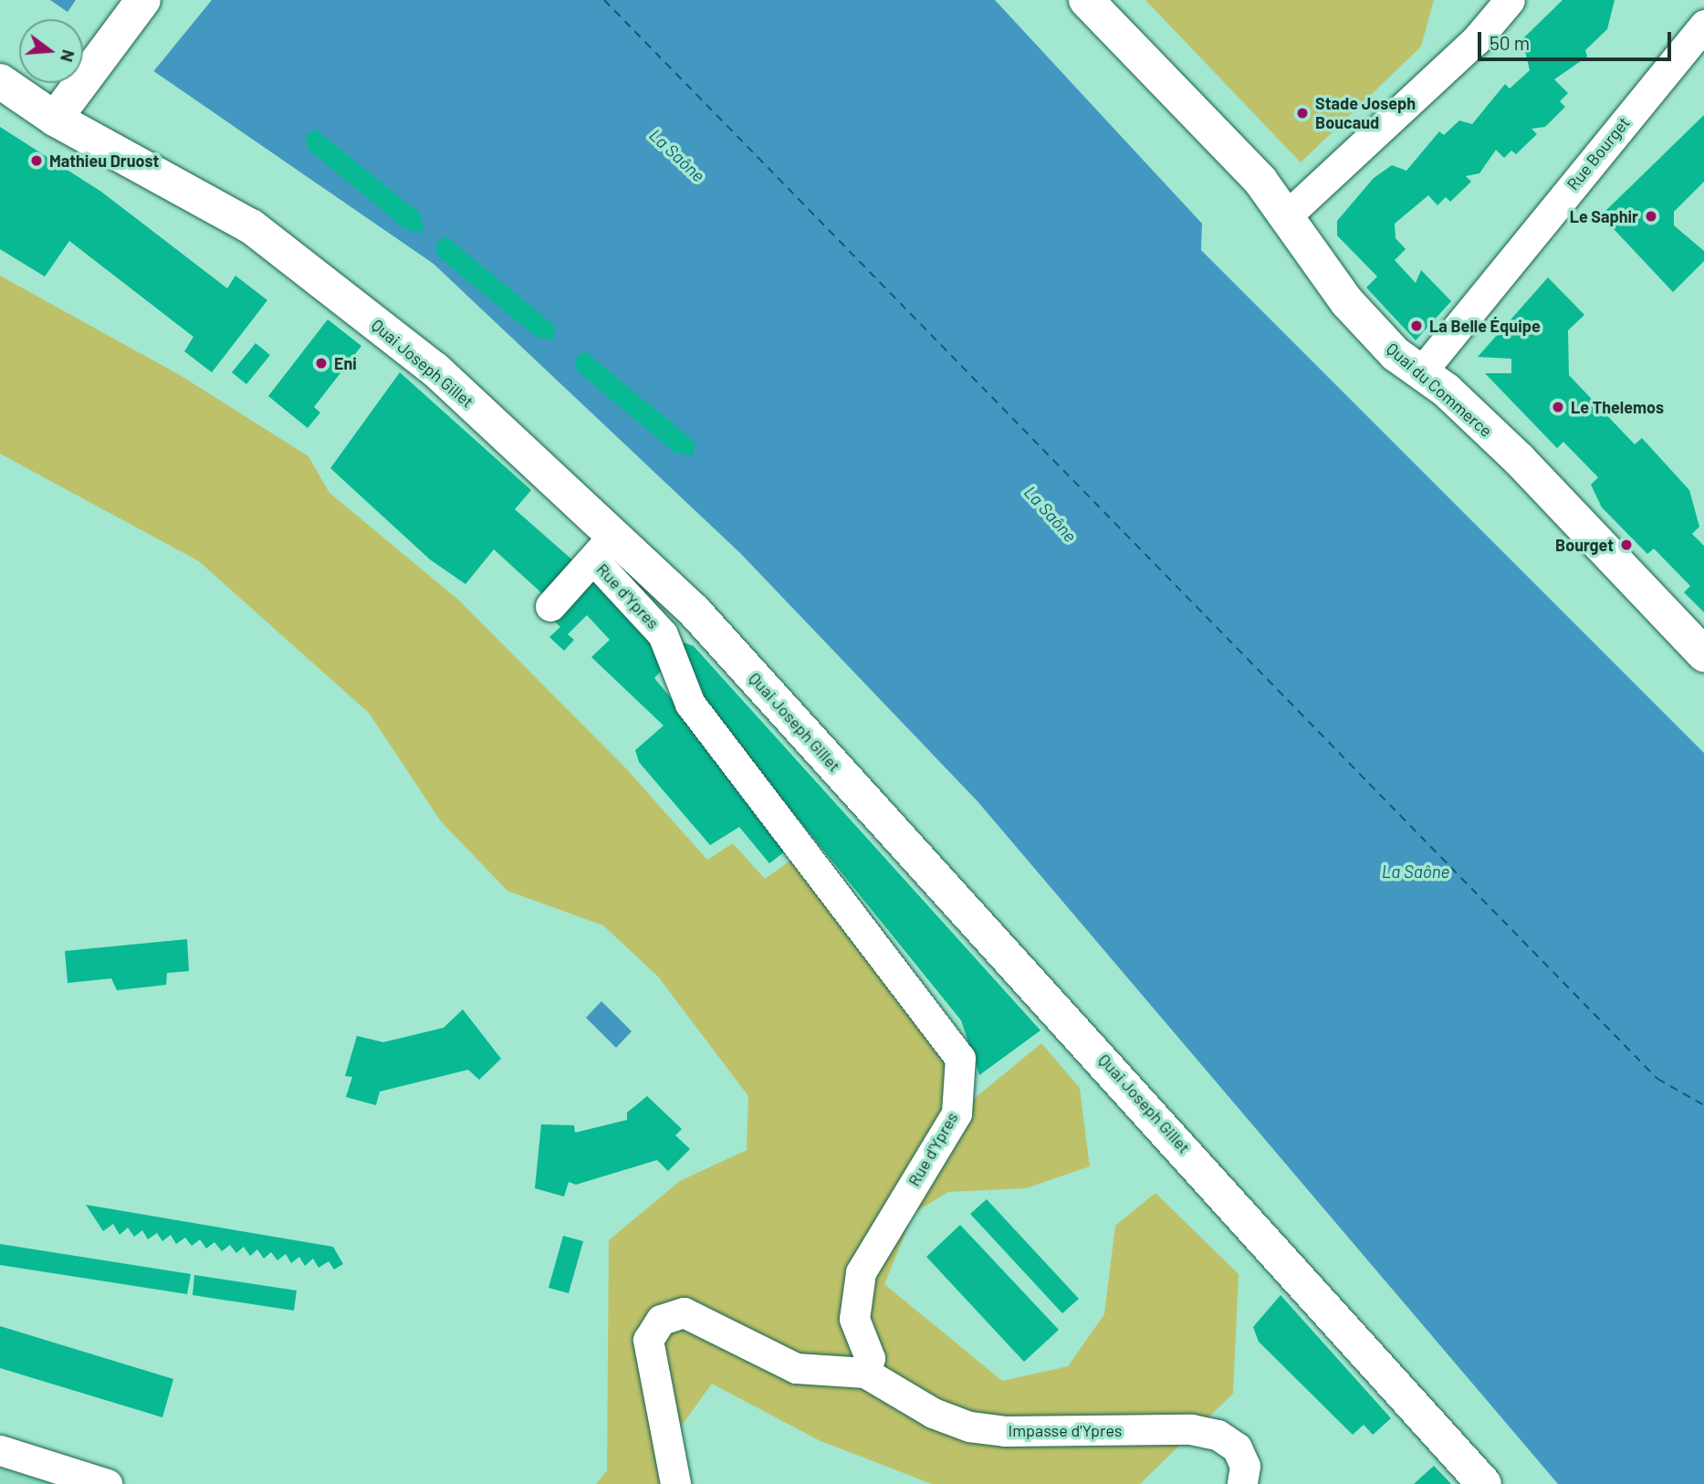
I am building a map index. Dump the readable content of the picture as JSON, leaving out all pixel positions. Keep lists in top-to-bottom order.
{
  "streets": {
    "main road": ["Quai Joseph Gillet", "Quai du Commerce"],
    "street": ["Rue Bourget", "Rue d'Ypres", "Impasse d'Ypres"]
  },
  "crossings": [
    ["Rue Bourget", "Quai du Commerce"],
    ["Quai Joseph Gillet", "Rue d'Ypres"],
    ["Rue d'Ypres", "Impasse d'Ypres"]
  ],
  "water": ["La Saône"],
  "places": [
    "Stade Joseph Boucaud",
    "Mathieu Druost",
    "Le Saphir",
    "La Belle Équipe",
    "Eni",
    "Le Thelemos",
    "Bourget"
  ],
  "scale_bar": "50 m",
  "north": "right"
}
